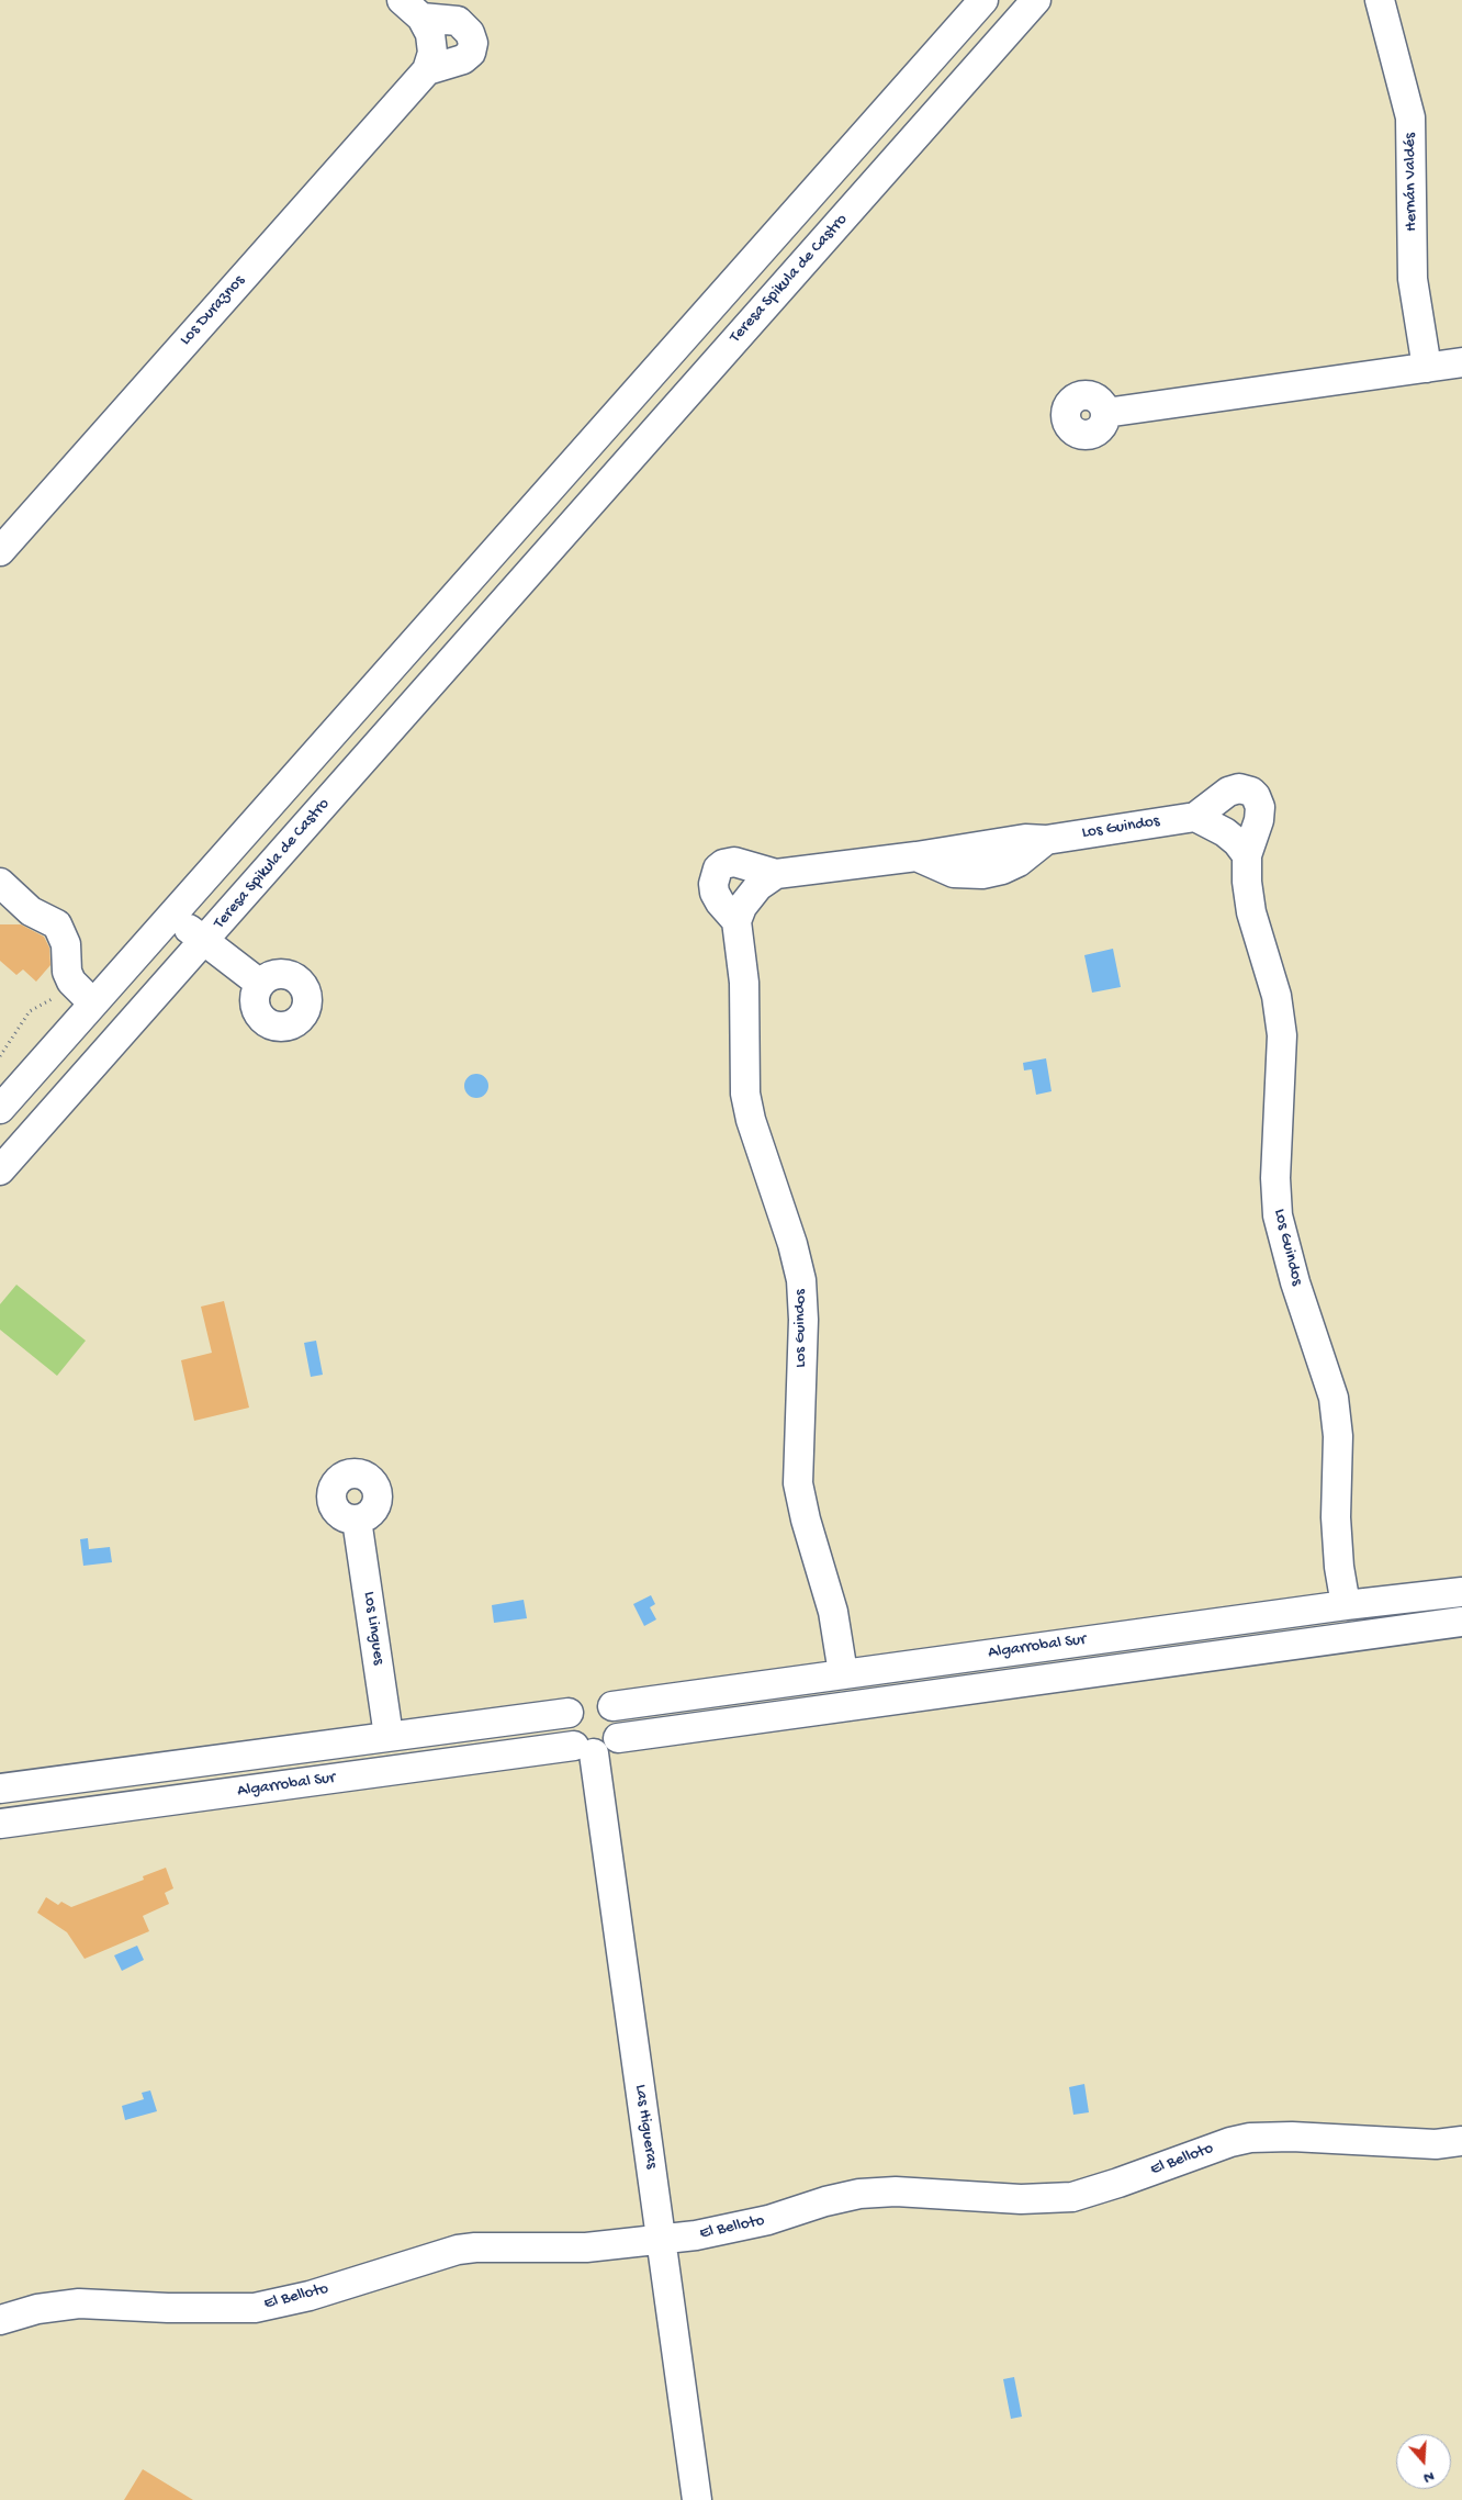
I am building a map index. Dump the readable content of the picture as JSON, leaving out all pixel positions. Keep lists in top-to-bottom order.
{
  "streets": {
    "street": [
      "Hernán Valdés",
      "Teresa Spikula de Castro",
      "Los Duraznos",
      "Los Guindos",
      "Los Lingues",
      "Algarrobal Sur",
      "Las Higueras",
      "El Belloto"
    ]
  },
  "crossings": [
    ["Los Guindos", "Algarrobal Sur"],
    ["Los Lingues", "Algarrobal Sur"],
    ["Algarrobal Sur", "Las Higueras"],
    ["Las Higueras", "El Belloto"]
  ],
  "north": "bottom"
}
